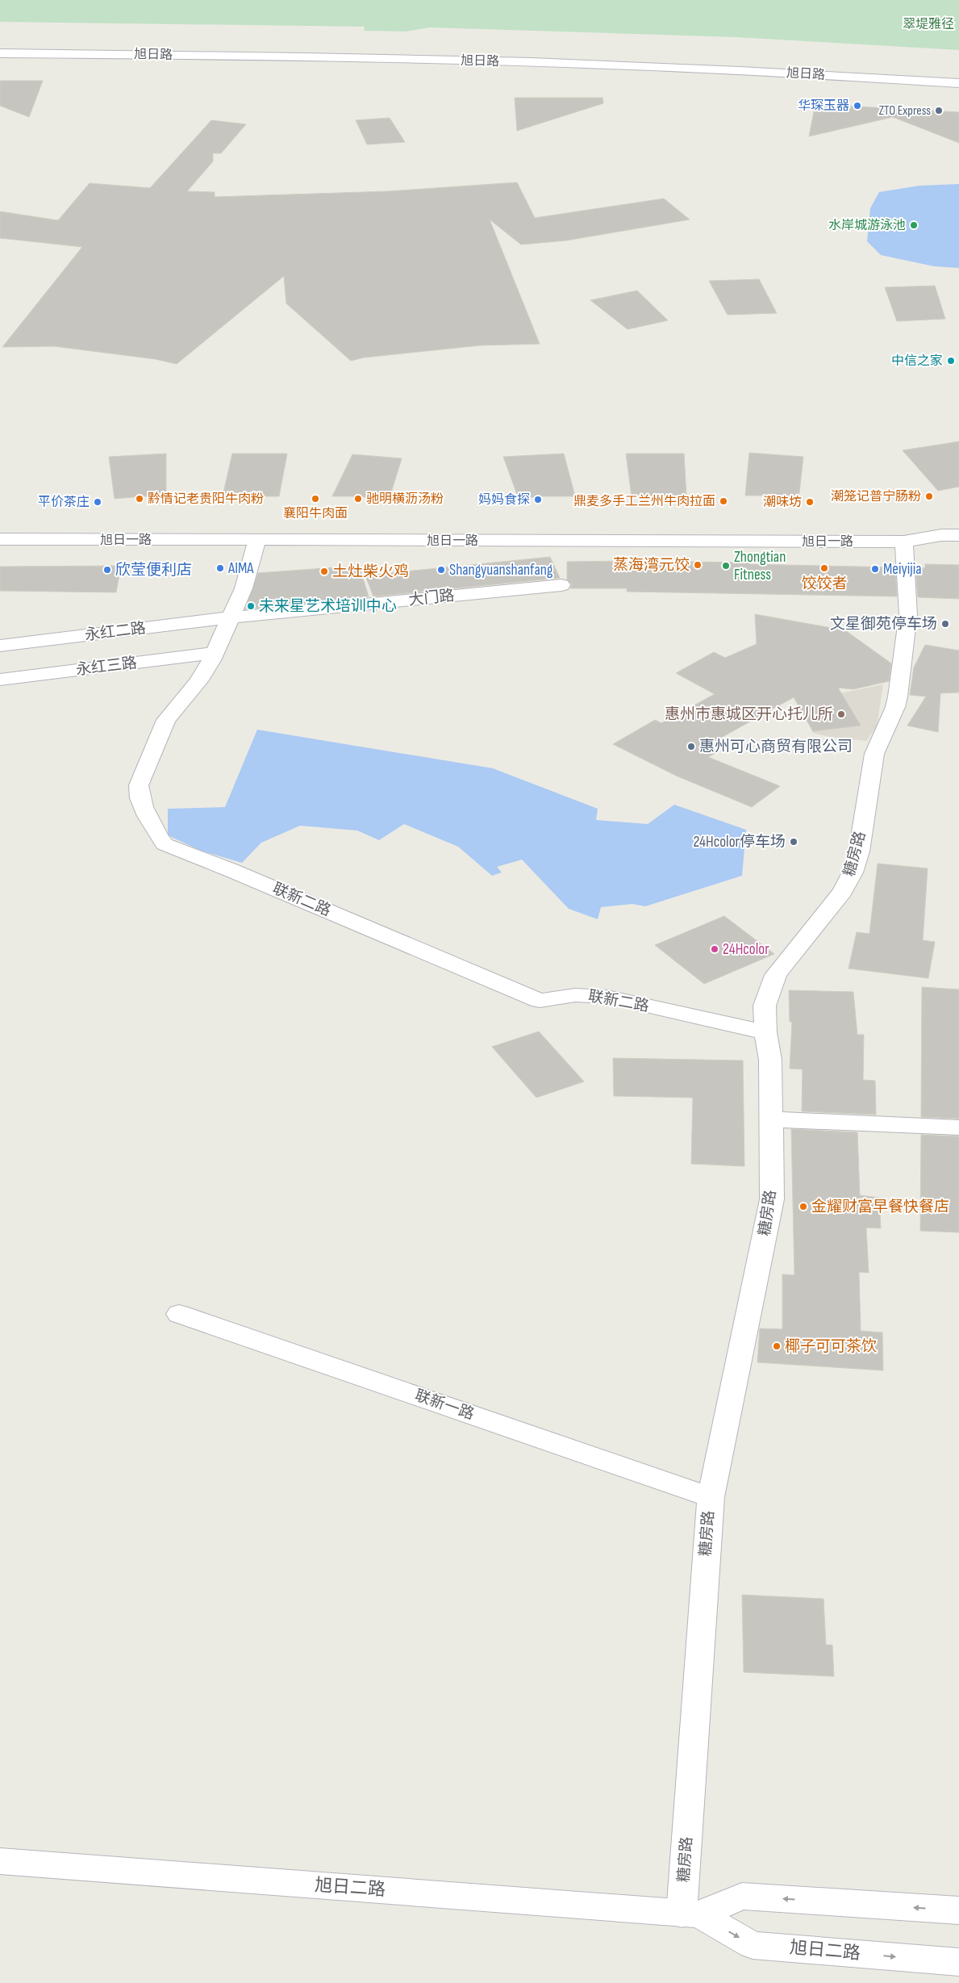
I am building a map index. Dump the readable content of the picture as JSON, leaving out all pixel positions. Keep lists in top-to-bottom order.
{
  "streets": {
    "street": [
      "旭日路",
      "旭日一路",
      "大门路",
      "永红二路",
      "永红三路",
      "糖房路",
      "联新二路",
      "联新一路",
      "旭日二路"
    ]
  },
  "crossings": [
    ["旭日一路", "糖房路"],
    ["旭日一路", "联新二路"],
    ["大门路", "永红二路"],
    ["大门路", "联新二路"],
    ["永红二路", "联新二路"],
    ["永红三路", "联新二路"],
    ["糖房路", "联新二路"],
    ["糖房路", "联新一路"],
    ["糖房路", "旭日二路"]
  ],
  "parks": ["翠堤雅径"],
  "places": [
    "华琛玉器",
    "ZTO Express",
    "水岸城游泳池",
    "中信之家",
    "潮笼记普宁肠粉",
    "黔情记老贵阳牛肉粉",
    "襄阳牛肉面",
    "驰明横沥汤粉",
    "妈妈食探",
    "鼎麦多手工兰州牛肉拉面",
    "平价茶庄",
    "潮味坊",
    "蒸海湾元饺",
    "Zhongtian Fitness",
    "AIMA",
    "饺饺者",
    "Meiyijia",
    "欣莹便利店",
    "Shangyuanshanfang",
    "土灶柴火鸡",
    "未来星艺术培训中心",
    "文星御苑停车场",
    "惠州市惠城区开心托儿所",
    "惠州可心商贸有限公司",
    "24Hcolor停车场",
    "24Hcolor",
    "金耀财富早餐快餐店",
    "椰子可可茶饮"
  ]
}
